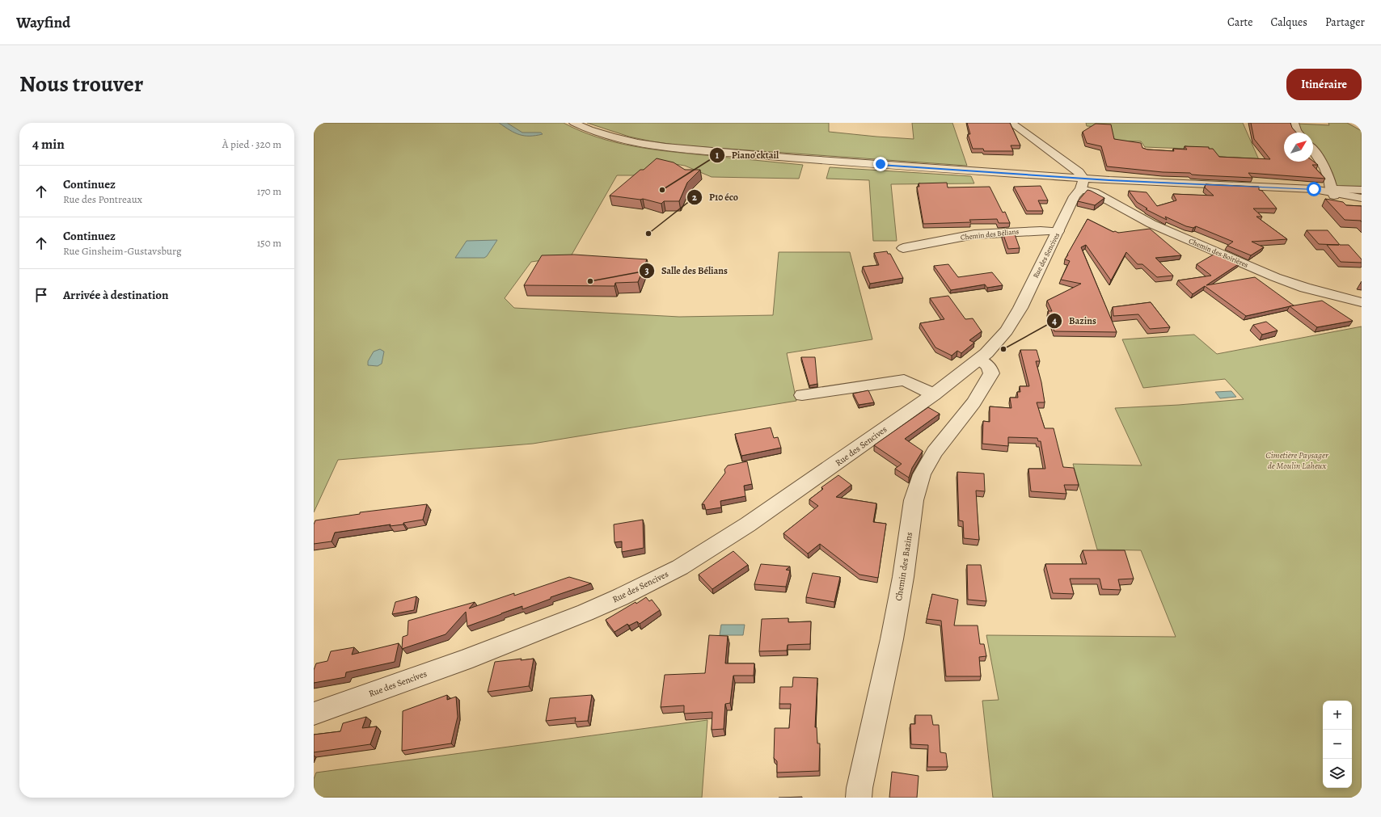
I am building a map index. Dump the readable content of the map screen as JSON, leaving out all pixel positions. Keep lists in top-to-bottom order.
{
  "streets": {
    "street": [
      "Chemin des Bélians",
      "Chemin des Boirières",
      "Rue des Sencives",
      "Chemin des Bazins"
    ]
  },
  "crossings": [
    ["Chemin des Bélians", "Rue des Sencives"],
    ["Chemin des Boirières", "Rue des Sencives"],
    ["Rue des Sencives", "Chemin des Bazins"]
  ],
  "parks": ["Cimetière Paysager de Moulin Laheux"],
  "places": [
    "Piano'cktail",
    "P10 éco",
    "Salle des Bélians",
    "Bazins"
  ],
  "north": "top right",
  "page": {
    "header": "Wayfind",
    "nav": ["Carte", "Calques", "Partager"],
    "title": "Nous trouver",
    "buttons": "Itinéraire",
    "heading": ["4 min", "À pied · 320 m"],
    "list": [
      ["Continuez", "Rue des Pontreaux", "170 m"],
      ["Continuez", "Rue Ginsheim-Gustavsburg", "150 m"],
      "Arrivée à destination"
    ],
    "map_buttons": ["+", "−"]
  }
}
